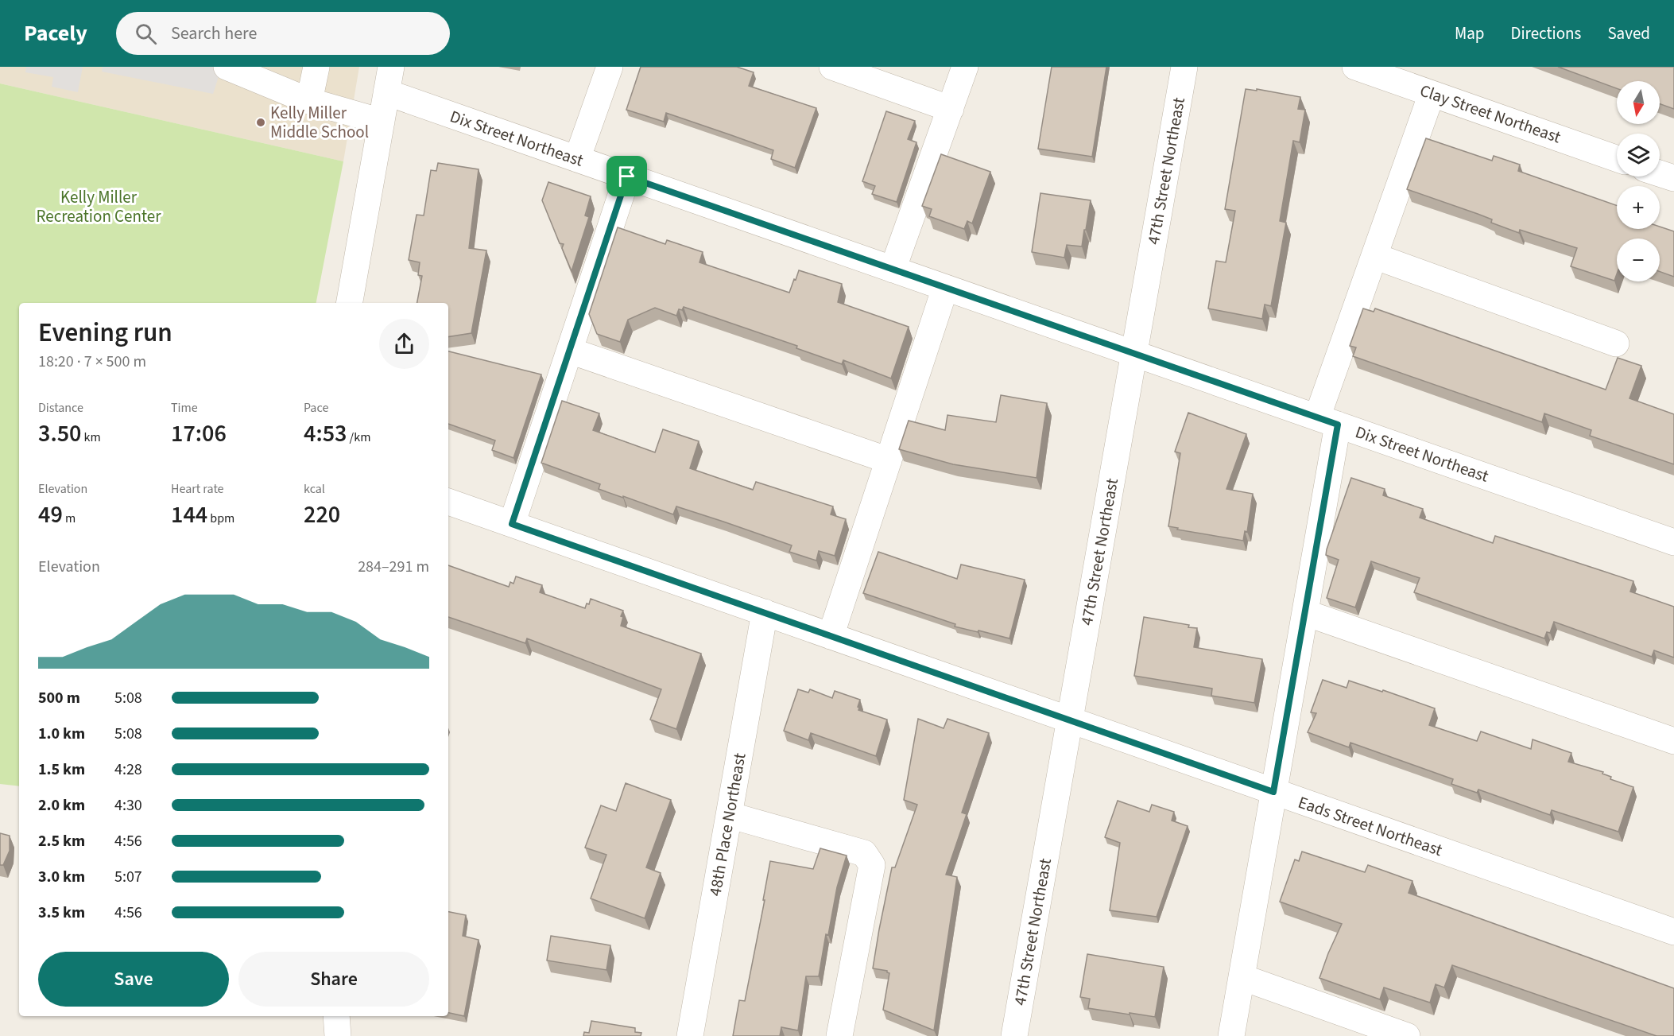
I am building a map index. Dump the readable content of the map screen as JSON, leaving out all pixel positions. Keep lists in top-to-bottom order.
{
  "streets": {
    "street": [
      "Clay Street Northeast",
      "Dix Street Northeast",
      "47th Street Northeast",
      "48th Place Northeast",
      "Eads Street Northeast"
    ]
  },
  "crossings": [
    ["Dix Street Northeast", "47th Street Northeast"],
    ["47th Street Northeast", "Eads Street Northeast"],
    ["48th Place Northeast", "Eads Street Northeast"]
  ],
  "parks": ["Kelly Miller Recreation Center"],
  "places": ["Kelly Miller Middle School"],
  "north": "bottom",
  "page": {
    "header": "Pacely",
    "search": "Search here",
    "nav": ["Map", "Directions", "Saved"],
    "map_buttons": ["+", "−"],
    "heading": ["Evening run", "18:20 · 7 × 500 m"],
    "stats": [
      ["Distance", "3.50 km"],
      ["Time", "17:06"],
      ["Pace", "4:53 /km"],
      ["Elevation", "49 m"],
      ["Heart rate", "144 bpm"],
      ["kcal", "220"]
    ],
    "chart": ["Elevation", "284–291 m"],
    "list": [
      {
        "name": "500 m",
        "note": "5:08"
      },
      {
        "name": "1.0 km",
        "note": "5:08"
      },
      {
        "name": "1.5 km",
        "note": "4:28"
      },
      {
        "name": "2.0 km",
        "note": "4:30"
      },
      {
        "name": "2.5 km",
        "note": "4:56"
      },
      {
        "name": "3.0 km",
        "note": "5:07"
      },
      {
        "name": "3.5 km",
        "note": "4:56"
      }
    ],
    "buttons": ["Save", "Share"]
  }
}
